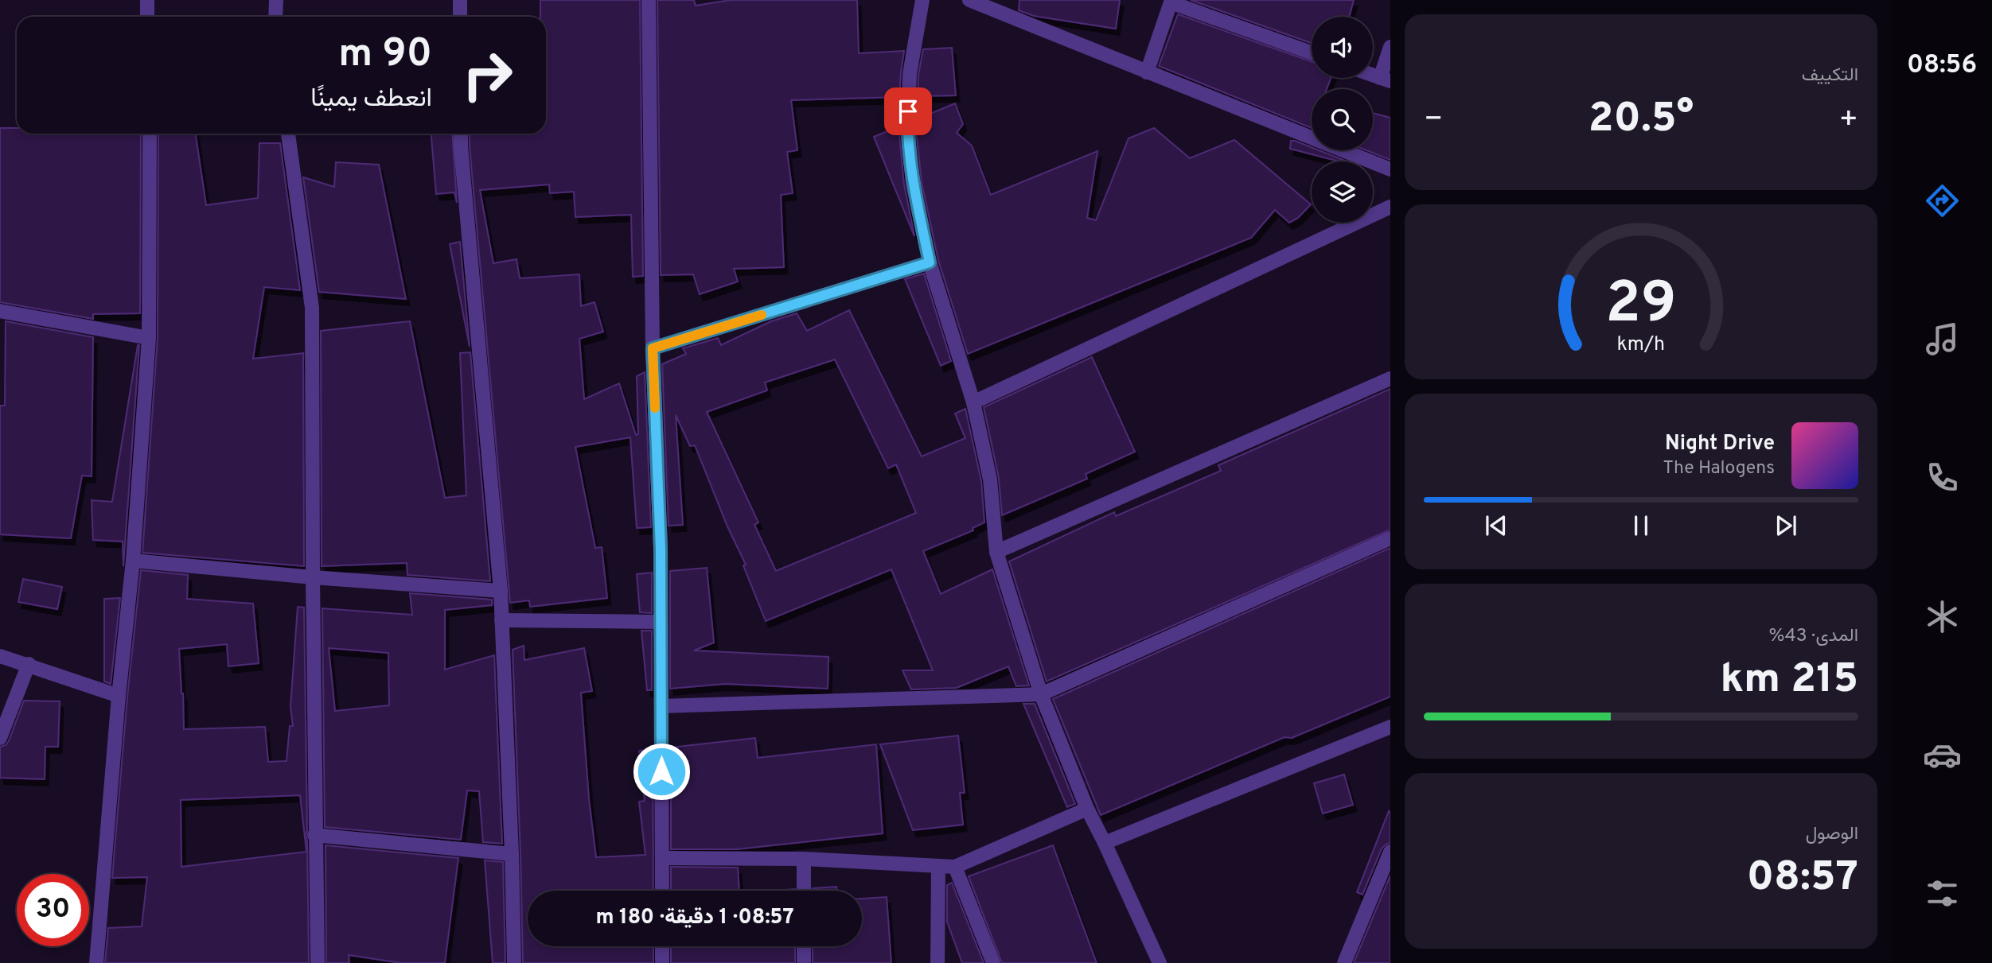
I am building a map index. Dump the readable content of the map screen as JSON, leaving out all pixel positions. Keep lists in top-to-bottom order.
{
  "page": {
    "tabs": "08:56",
    "tile": [
      "التكييف",
      ["المدى · 43%", "215 km"],
      ["الوصول", "08:57"]
    ],
    "turn": ["90 m", "انعطف يمينًا"],
    "heat": ["−", "20.5°", "+"],
    "song": ["Night Drive", "The Halogens"],
    "limit": "30",
    "trip": "08:57 · 1 دقيقة · 180 m",
    "gauge": ["29", "km/h"]
  }
}
